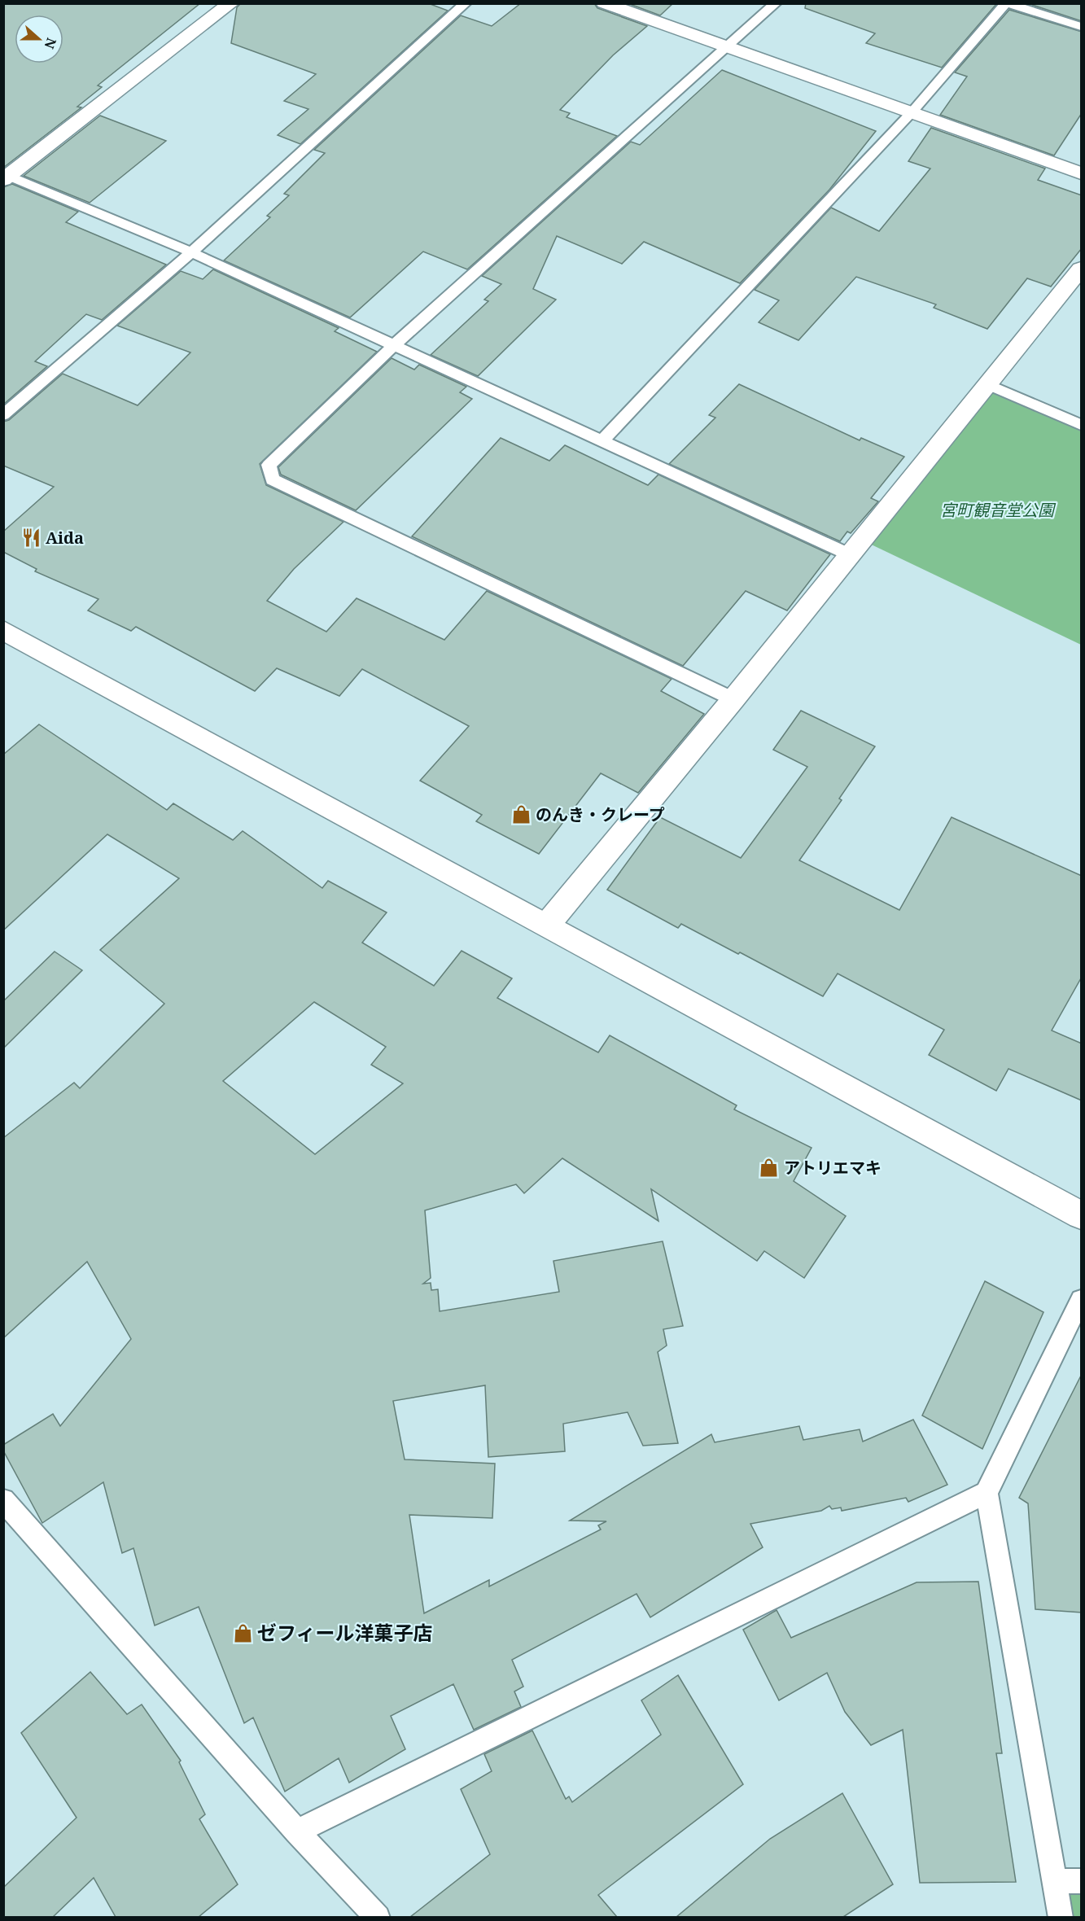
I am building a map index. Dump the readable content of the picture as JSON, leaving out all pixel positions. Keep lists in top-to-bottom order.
{
  "parks": ["宮町観音堂公園"],
  "places": {
    "restaurant": ["Aida"],
    "shop": ["のんき・クレープ", "アトリエマキ", "ゼフィール洋菓子店"]
  },
  "north": "right"
}
